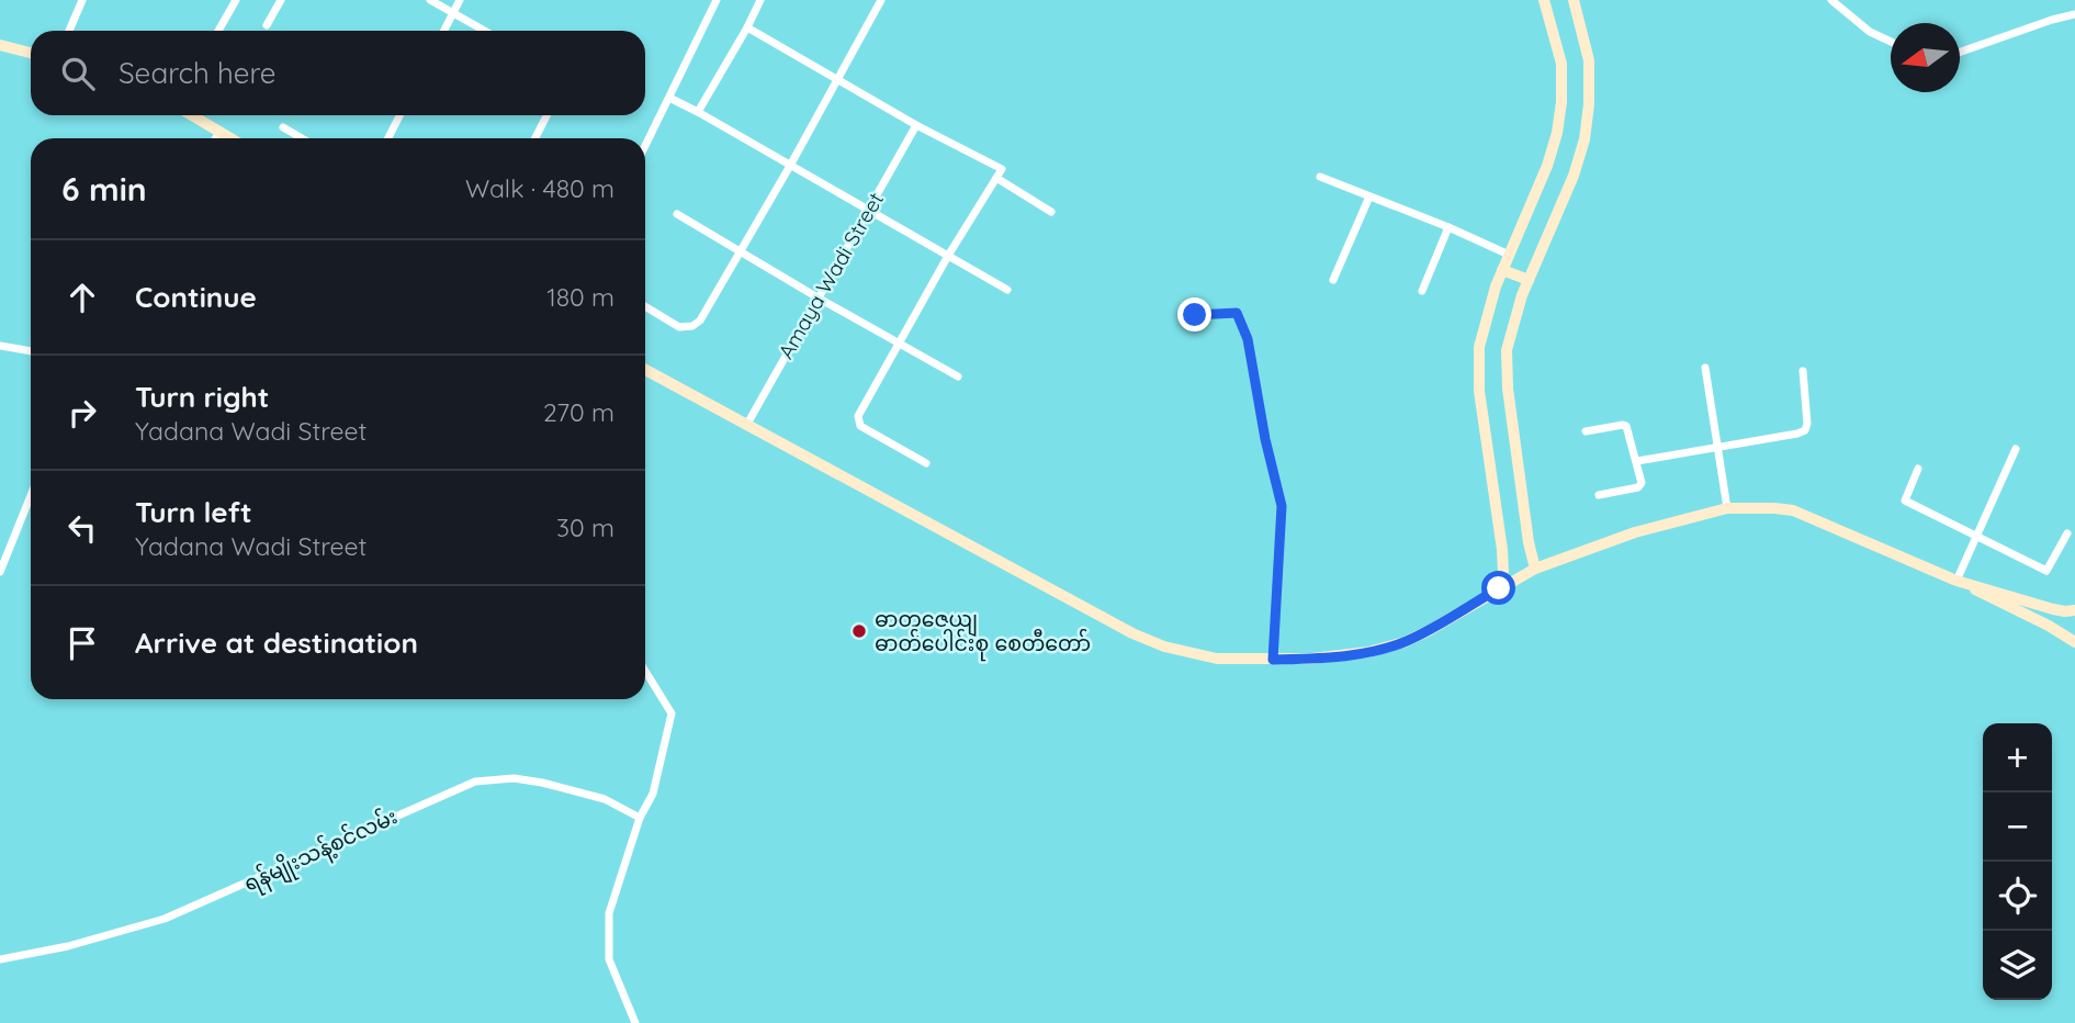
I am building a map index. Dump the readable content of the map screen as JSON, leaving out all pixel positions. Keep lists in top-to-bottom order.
{
  "streets": {
    "street": ["Amaya Wadi Street", "ရန်မျိုးသန့်စင်လမ်း"]
  },
  "places": ["ဓာတုဇေယျ ဓာတ်ပေါင်းစု စေတီတော်"],
  "north": "left",
  "page": {
    "search": "Search here",
    "heading": ["6 min", "Walk · 480 m"],
    "list": [
      ["Continue", "180 m"],
      ["Turn right", "Yadana Wadi Street", "270 m"],
      ["Turn left", "Yadana Wadi Street", "30 m"],
      "Arrive at destination"
    ],
    "map_buttons": ["+", "−"]
  }
}
